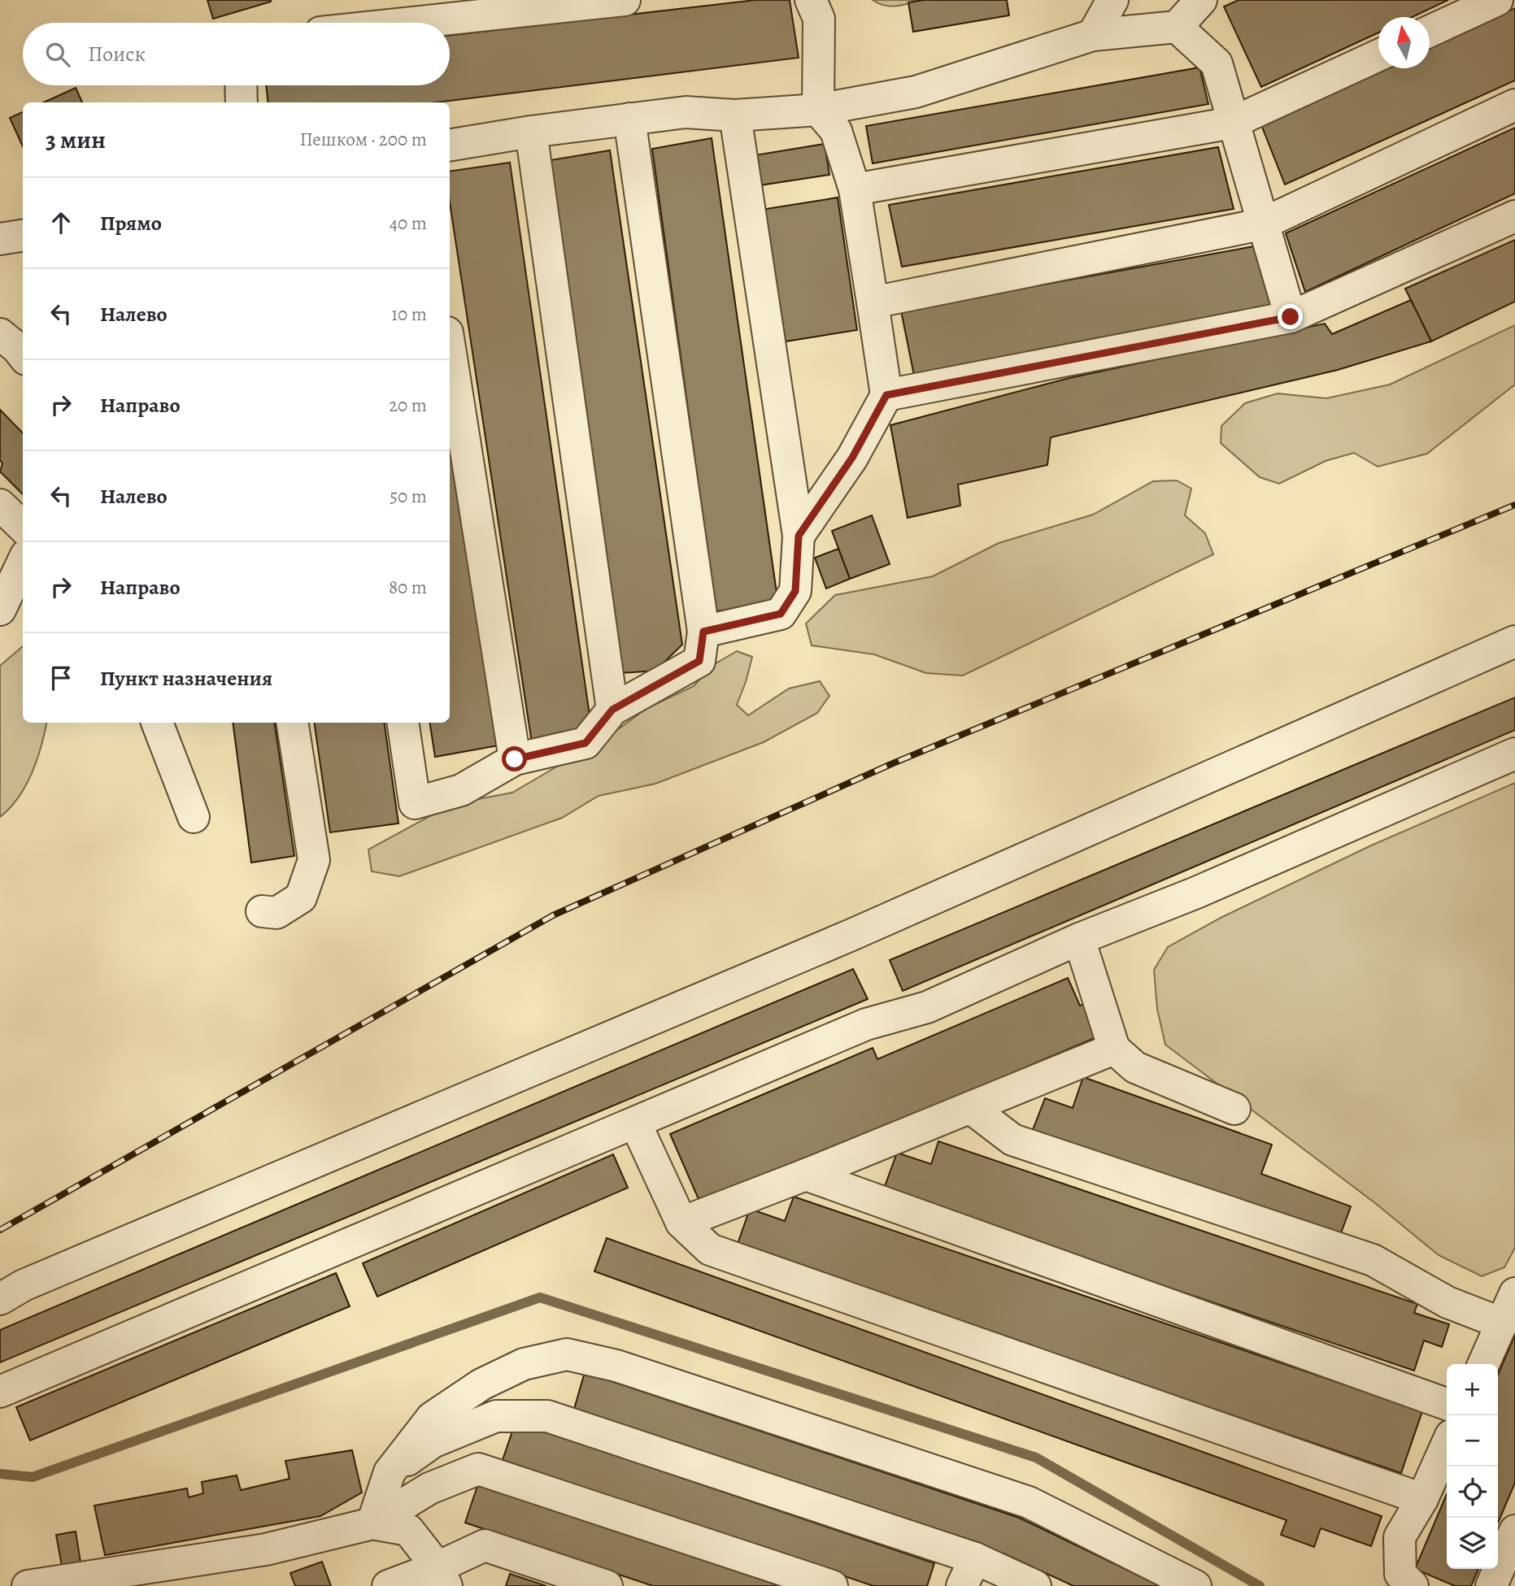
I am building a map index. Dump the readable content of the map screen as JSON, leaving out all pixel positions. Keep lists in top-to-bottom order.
{
  "north": "top",
  "page": {
    "search": "Поиск",
    "heading": ["3 мин", "Пешком · 200 m"],
    "list": [
      ["Прямо", "40 m"],
      ["Налево", "10 m"],
      ["Направо", "20 m"],
      ["Налево", "50 m"],
      ["Направо", "80 m"],
      "Пункт назначения"
    ],
    "map_buttons": ["+", "−"]
  }
}
